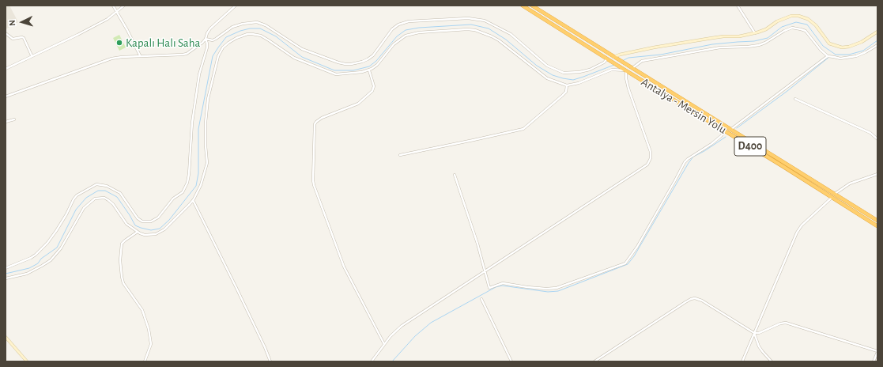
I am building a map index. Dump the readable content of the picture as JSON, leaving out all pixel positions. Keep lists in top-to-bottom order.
{
  "streets": {
    "highway": ["Antalya - Mersin Yolu", "D400"]
  },
  "places": ["Kapalı Halı Saha"],
  "north": "left"
}
